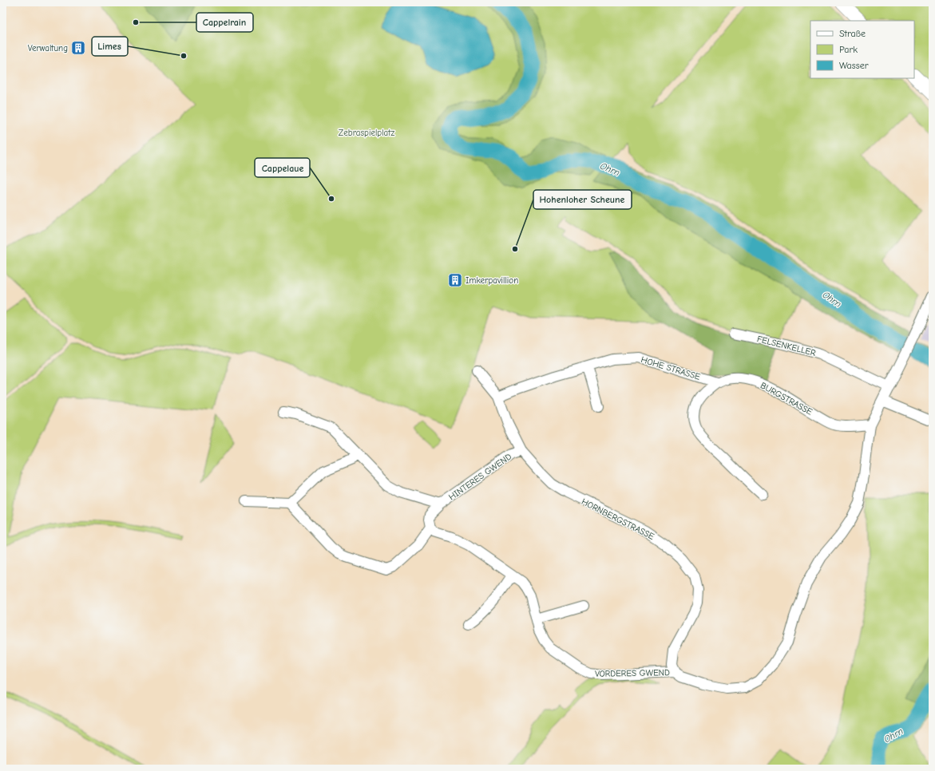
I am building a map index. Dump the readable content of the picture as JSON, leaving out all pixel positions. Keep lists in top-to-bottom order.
{
  "streets": {
    "street": [
      "FELSENKELLER",
      "HOHE STRASSE",
      "BURGSTRASSE",
      "HINTERES GWEND",
      "HORNBERGSTRASSE",
      "VORDERES GWEND"
    ]
  },
  "crossings": [
    ["HOHE STRASSE", "BURGSTRASSE"],
    ["HOHE STRASSE", "HORNBERGSTRASSE"],
    ["HINTERES GWEND", "HORNBERGSTRASSE"],
    ["HINTERES GWEND", "VORDERES GWEND"],
    ["HORNBERGSTRASSE", "VORDERES GWEND"]
  ],
  "water": ["Ohrn"],
  "parks": ["Zebraspielplatz"],
  "places": {
    "other": [
      "Cappelrain",
      "Limes",
      "Cappelaue",
      "Hohenloher Scheune"
    ],
    "building": ["Verwaltung", "Imkerpavillion"]
  },
  "legend": ["Straße", "Park", "Wasser"]
}
